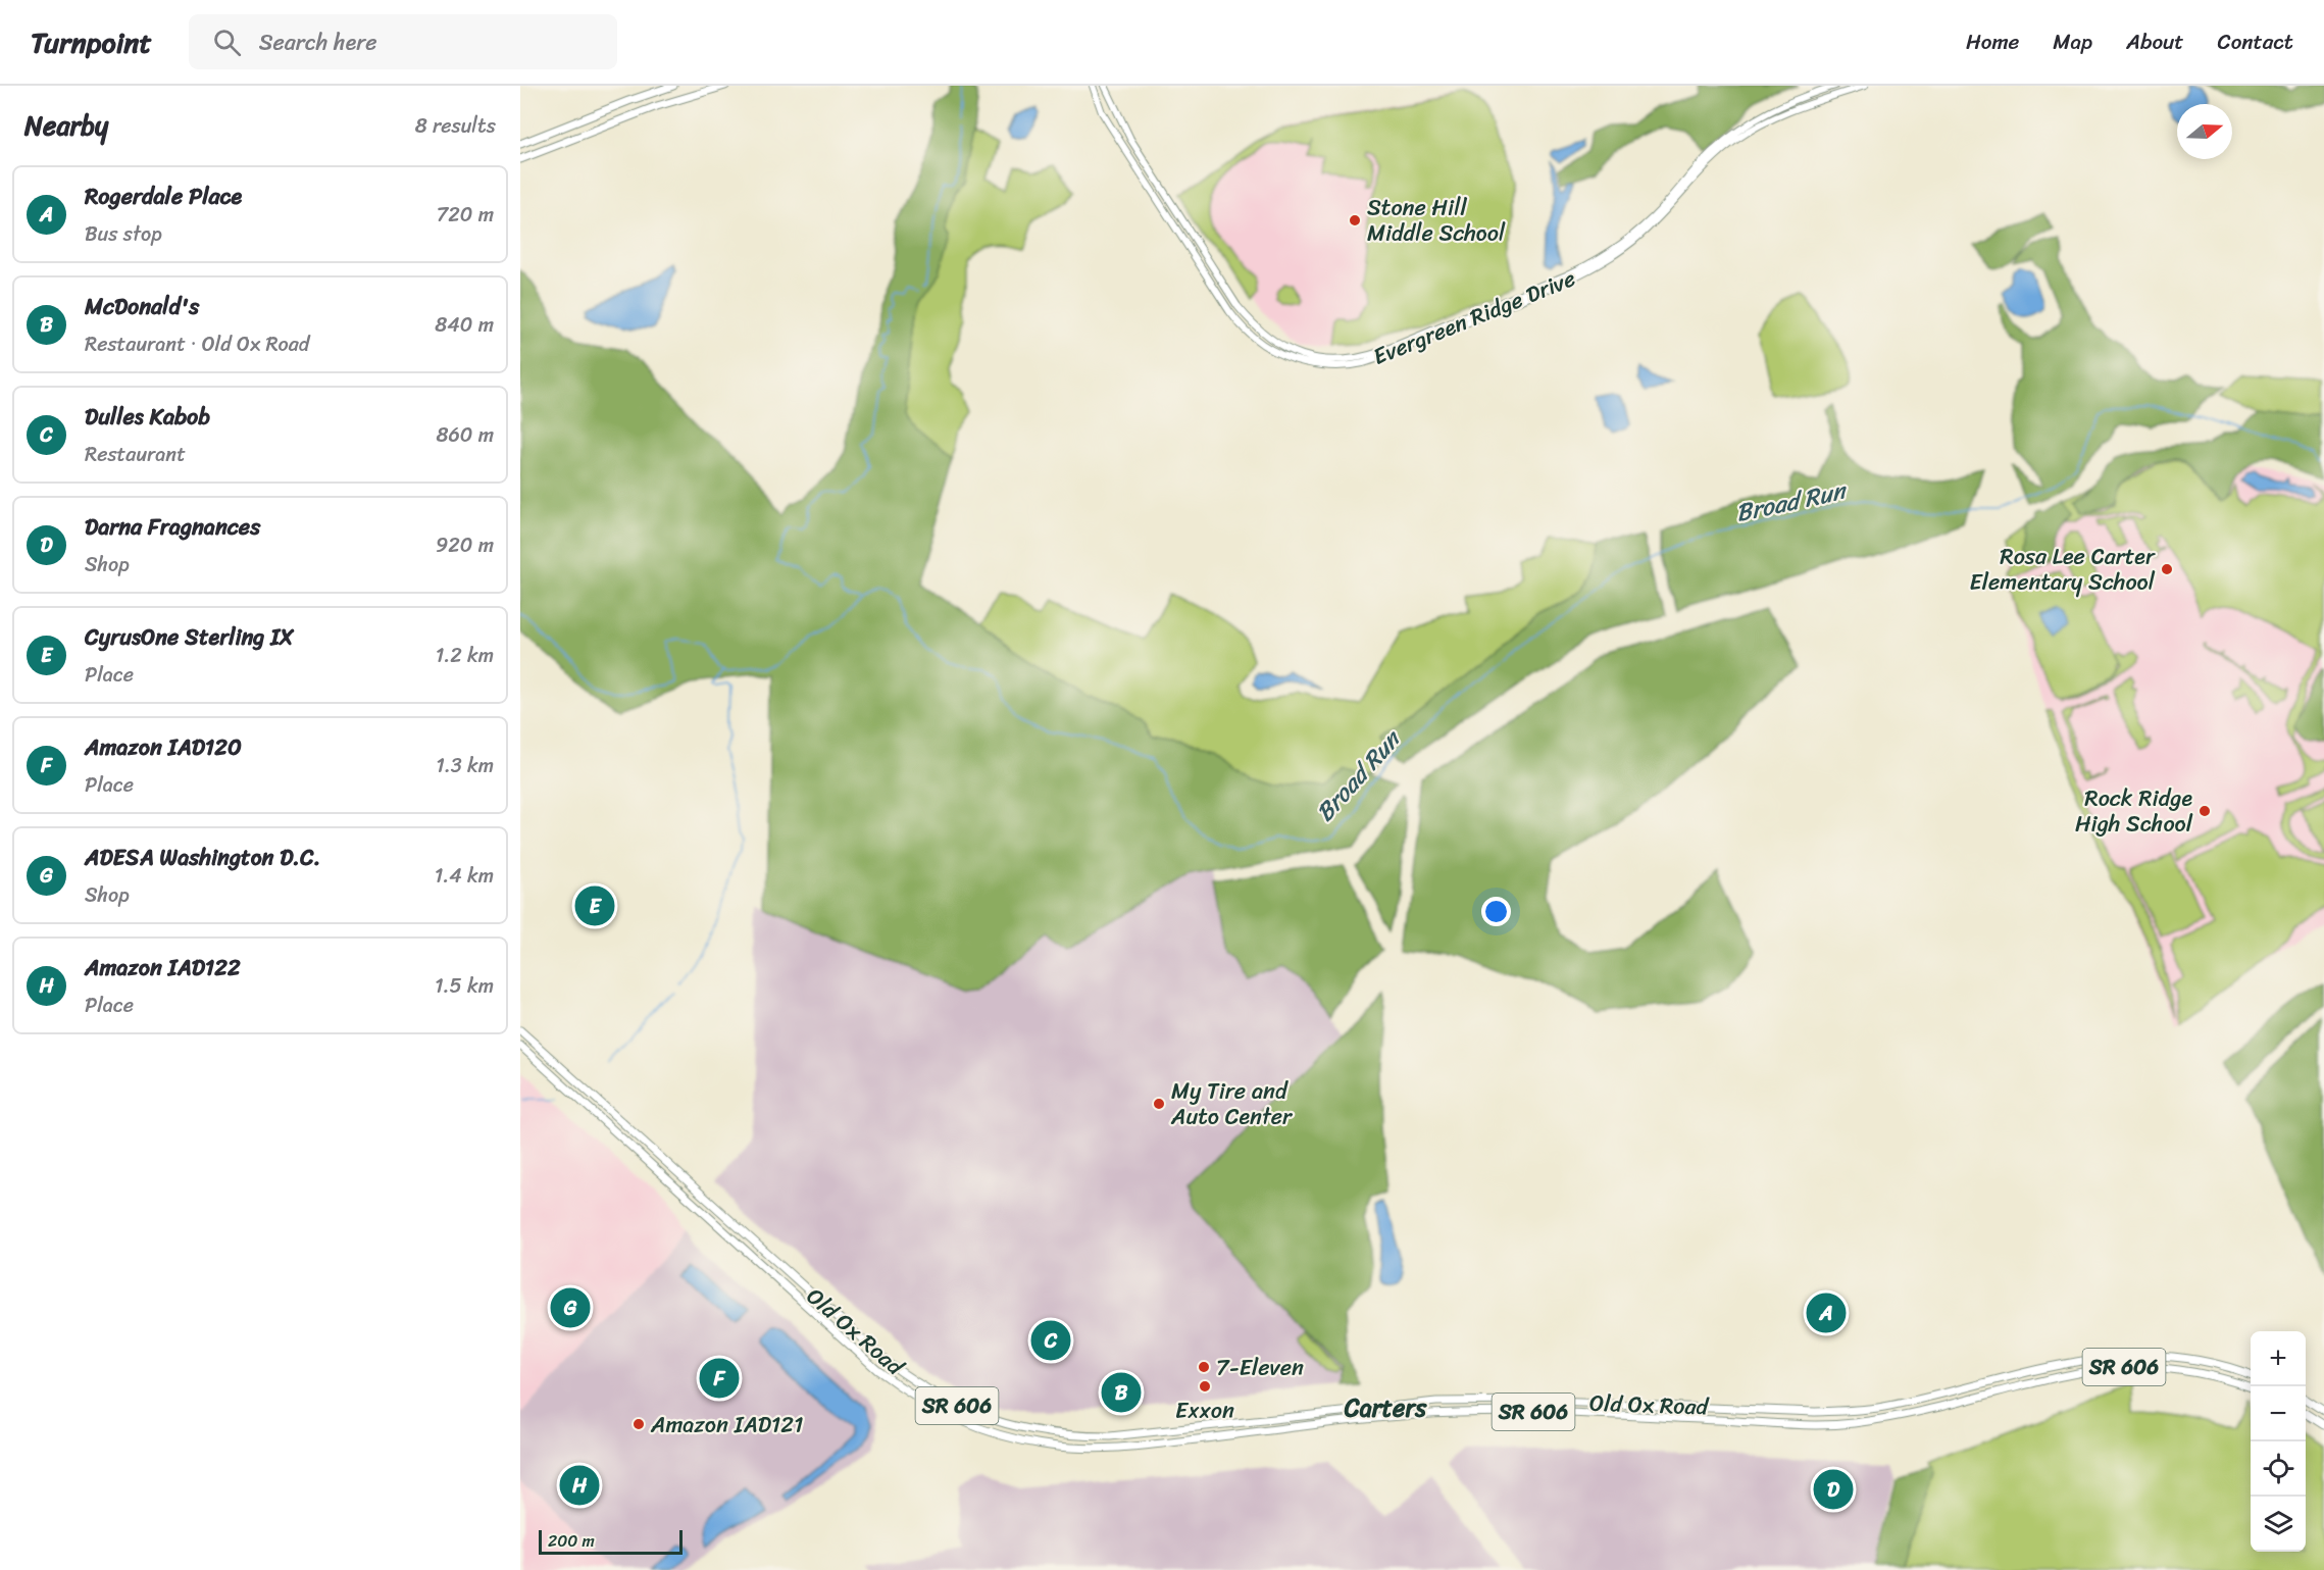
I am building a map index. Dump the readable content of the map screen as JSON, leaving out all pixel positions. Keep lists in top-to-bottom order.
{
  "streets": {
    "main road": ["Old Ox Road", "SR 606"],
    "street": ["Evergreen Ridge Drive"]
  },
  "districts": ["Carters"],
  "water": ["Broad Run"],
  "places": [
    "Stone Hill Middle School",
    "Rosa Lee Carter Elementary School",
    "Rock Ridge High School",
    "My Tire and Auto Center",
    "7-Eleven",
    "Exxon",
    "Amazon IAD121"
  ],
  "scale_bar": "200 m",
  "north": "right",
  "page": {
    "header": "Turnpoint",
    "search": "Search here",
    "nav": [
      "Home",
      "Map",
      "About",
      "Contact"
    ],
    "heading": ["Nearby", "8 results"],
    "list": [
      {
        "mark": "A",
        "name": "Rogerdale Place",
        "note": "Bus stop",
        "value": "720 m"
      },
      {
        "mark": "B",
        "name": "McDonald's",
        "note": "Restaurant · Old Ox Road",
        "value": "840 m"
      },
      {
        "mark": "C",
        "name": "Dulles Kabob",
        "note": "Restaurant",
        "value": "860 m"
      },
      {
        "mark": "D",
        "name": "Darna Fragnances",
        "note": "Shop",
        "value": "920 m"
      },
      {
        "mark": "E",
        "name": "CyrusOne Sterling IX",
        "note": "Place",
        "value": "1.2 km"
      },
      {
        "mark": "F",
        "name": "Amazon IAD120",
        "note": "Place",
        "value": "1.3 km"
      },
      {
        "mark": "G",
        "name": "ADESA Washington D.C.",
        "note": "Shop",
        "value": "1.4 km"
      },
      {
        "mark": "H",
        "name": "Amazon IAD122",
        "note": "Place",
        "value": "1.5 km"
      }
    ],
    "pins": [
      "E",
      "G",
      "A",
      "C",
      "F",
      "B",
      "H",
      "D"
    ],
    "map_buttons": ["+", "−"],
    "scale": "200 m"
  }
}
